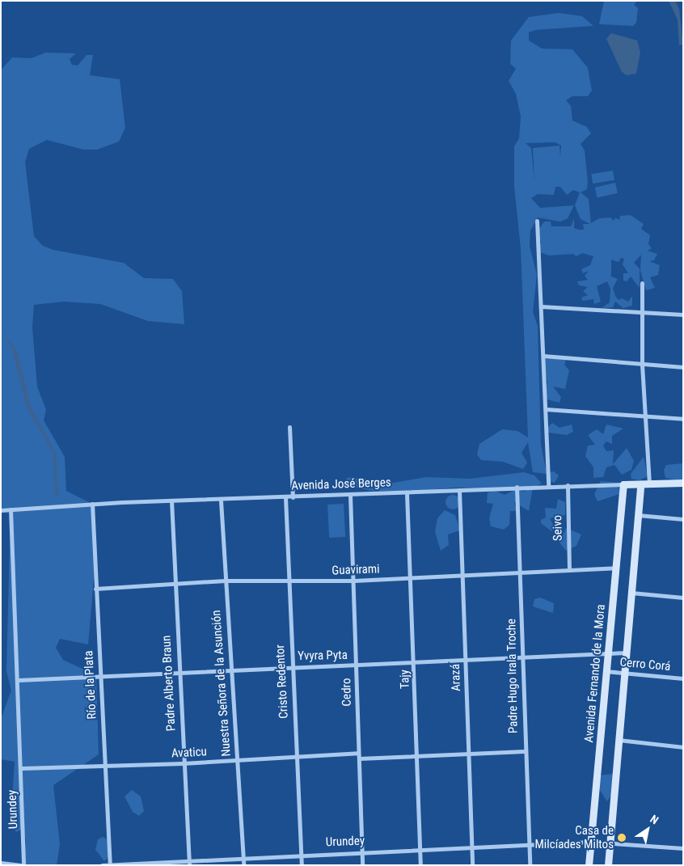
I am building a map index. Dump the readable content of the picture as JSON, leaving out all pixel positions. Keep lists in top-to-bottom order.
{
  "streets": {
    "main road": ["Avenida José Berges", "Avenida Fernando de la Mora"],
    "street": [
      "Seivo",
      "Guavirami",
      "Yvyra Pyta",
      "Cerro Corá",
      "Padre Hugo Irala Troche",
      "Arazá",
      "Tajy",
      "Cristo Redentor",
      "Padre Alberto Braun",
      "Nuestra Señora de la Asunción",
      "Río de la Plata",
      "Cedro",
      "Avaticu",
      "Urundey"
    ]
  },
  "crossings": [
    ["Avenida José Berges", "Seivo"],
    ["Avenida José Berges", "Avenida Fernando de la Mora"],
    ["Avenida José Berges", "Padre Hugo Irala Troche"],
    ["Avenida José Berges", "Arazá"],
    ["Avenida José Berges", "Tajy"],
    ["Avenida José Berges", "Cristo Redentor"],
    ["Avenida José Berges", "Padre Alberto Braun"],
    ["Avenida José Berges", "Nuestra Señora de la Asunción"],
    ["Avenida José Berges", "Río de la Plata"],
    ["Avenida José Berges", "Cedro"],
    ["Avenida José Berges", "Urundey"],
    ["Seivo", "Guavirami"],
    ["Guavirami", "Avenida Fernando de la Mora"],
    ["Guavirami", "Padre Hugo Irala Troche"],
    ["Guavirami", "Arazá"],
    ["Guavirami", "Tajy"],
    ["Guavirami", "Cristo Redentor"],
    ["Guavirami", "Padre Alberto Braun"],
    ["Guavirami", "Nuestra Señora de la Asunción"],
    ["Guavirami", "Río de la Plata"],
    ["Guavirami", "Cedro"],
    ["Yvyra Pyta", "Avenida Fernando de la Mora"],
    ["Yvyra Pyta", "Padre Hugo Irala Troche"],
    ["Yvyra Pyta", "Arazá"],
    ["Yvyra Pyta", "Tajy"],
    ["Yvyra Pyta", "Cristo Redentor"],
    ["Yvyra Pyta", "Padre Alberto Braun"],
    ["Yvyra Pyta", "Nuestra Señora de la Asunción"],
    ["Yvyra Pyta", "Río de la Plata"],
    ["Yvyra Pyta", "Cedro"],
    ["Yvyra Pyta", "Urundey"],
    ["Cerro Corá", "Avenida Fernando de la Mora"],
    ["Avenida Fernando de la Mora", "Urundey"],
    ["Padre Hugo Irala Troche", "Urundey"],
    ["Arazá", "Urundey"],
    ["Tajy", "Urundey"],
    ["Cristo Redentor", "Avaticu"],
    ["Cristo Redentor", "Urundey"],
    ["Padre Alberto Braun", "Avaticu"],
    ["Padre Alberto Braun", "Urundey"],
    ["Nuestra Señora de la Asunción", "Avaticu"],
    ["Nuestra Señora de la Asunción", "Urundey"],
    ["Río de la Plata", "Avaticu"],
    ["Río de la Plata", "Urundey"],
    ["Cedro", "Avaticu"],
    ["Cedro", "Urundey"],
    ["Avaticu", "Urundey"]
  ],
  "places": ["Casa de Milcíades Miltos"],
  "north": "top right"
}
